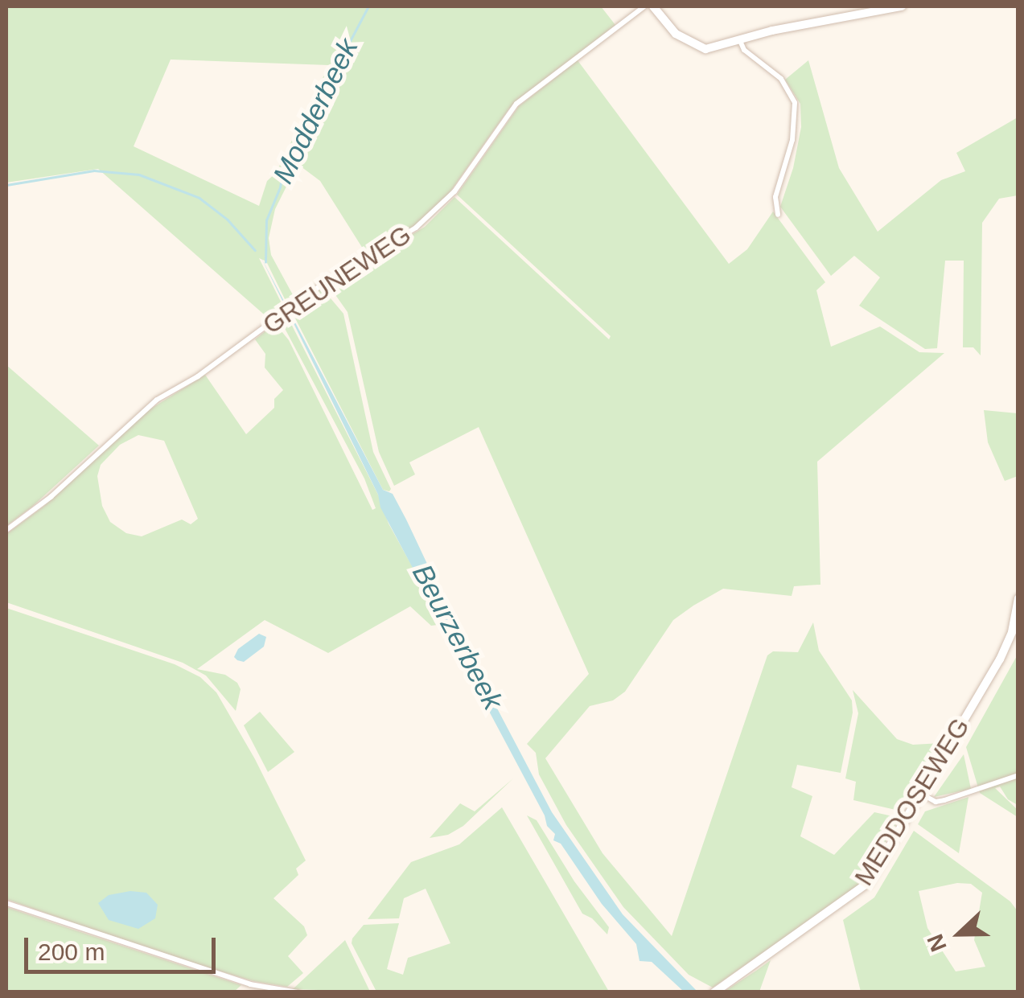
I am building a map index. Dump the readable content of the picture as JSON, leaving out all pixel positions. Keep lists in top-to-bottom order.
{
  "streets": {
    "street": ["GREUNEWEG", "MEDDOSEWEG"]
  },
  "water": ["Modderbeek", "Beurzerbeek"],
  "scale_bar": "200 m",
  "north": "left"
}
